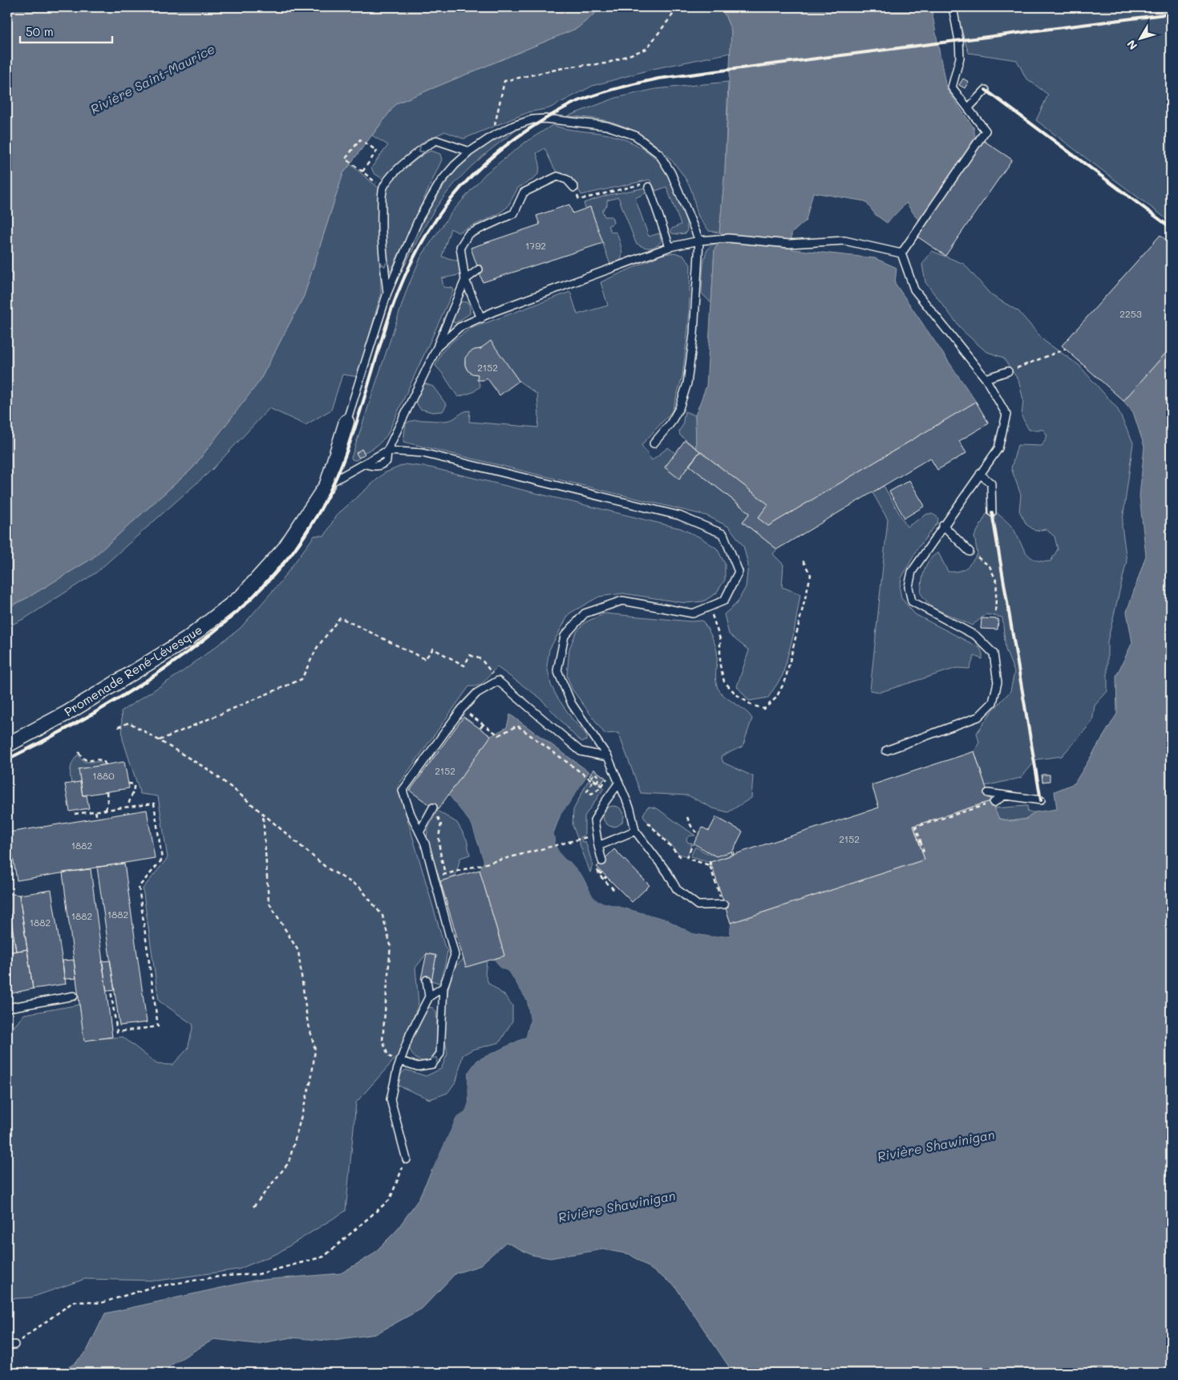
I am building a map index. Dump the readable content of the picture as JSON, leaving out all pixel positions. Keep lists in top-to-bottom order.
{
  "streets": {
    "street": ["Promenade René-Lévesque"]
  },
  "water": ["Rivière Saint-Maurice", "Rivière Shawinigan"],
  "house_numbers": [
    "1792",
    "2253",
    "2152",
    "2152",
    "1880",
    "2152",
    "1882",
    "1882",
    "1882",
    "1882"
  ],
  "scale_bar": "50 m",
  "north": "bottom left"
}
